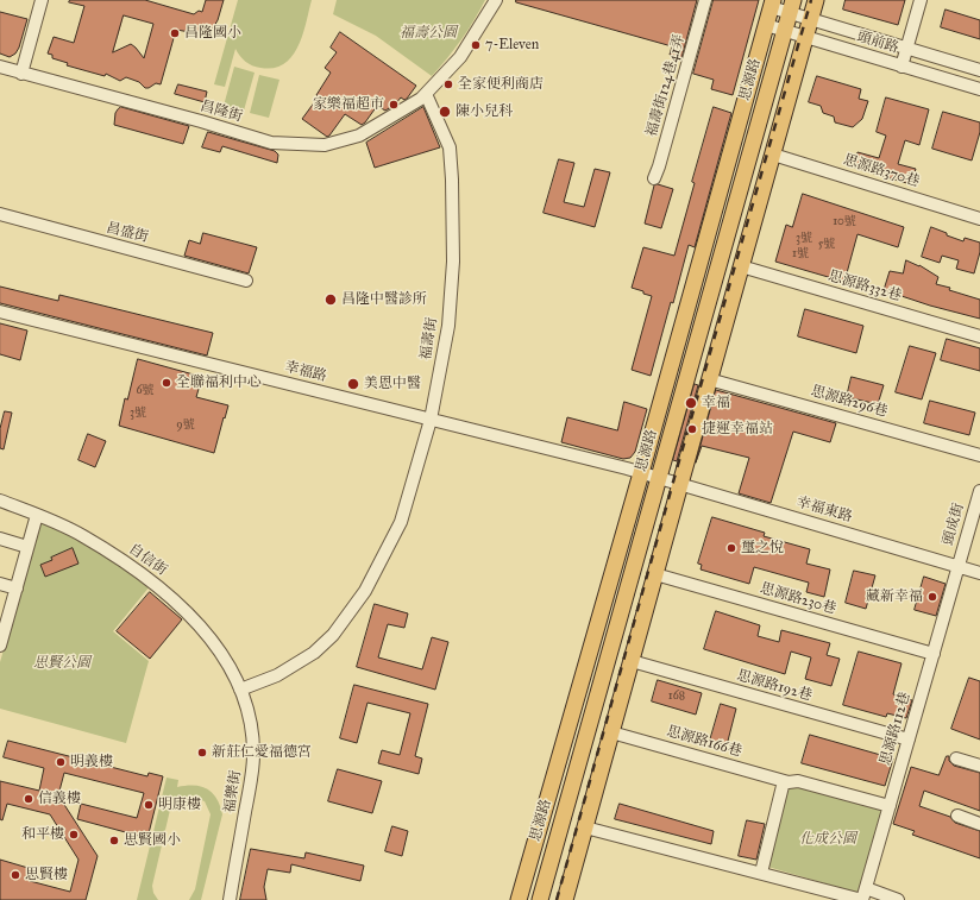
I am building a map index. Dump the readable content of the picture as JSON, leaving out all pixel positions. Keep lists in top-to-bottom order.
{
  "streets": {
    "main road": ["思源路"],
    "street": [
      "頭前路",
      "福壽街124巷41弄",
      "昌隆街",
      "思源路370巷",
      "昌盛街",
      "思源路332巷",
      "福壽街",
      "幸福路",
      "思源路296巷",
      "幸福東路",
      "頭成街",
      "自信街",
      "思源路230巷",
      "思源路192巷",
      "思源路112巷",
      "思源路166巷",
      "福樂街"
    ]
  },
  "crossings": [
    ["頭前路", "思源路"],
    ["思源路", "幸福路"],
    ["思源路", "幸福東路"],
    ["昌隆街", "福壽街"],
    ["福壽街", "幸福路"],
    ["福壽街", "自信街"],
    ["福壽街", "福樂街"],
    ["幸福路", "幸福東路"],
    ["幸福東路", "頭成街"],
    ["幸福東路", "思源路112巷"],
    ["頭成街", "思源路112巷"],
    ["自信街", "福樂街"],
    ["思源路230巷", "思源路112巷"],
    ["思源路192巷", "思源路112巷"],
    ["思源路112巷", "思源路166巷"]
  ],
  "parks": ["福壽公園", "思賢公園", "化成公園"],
  "places": [
    "昌隆國小",
    "7-Eleven",
    "全家便利商店",
    "家樂福超市",
    "陳小兒科",
    "昌隆中醫診所",
    "全聯福利中心",
    "美恩中醫",
    "幸福",
    "捷運幸福站",
    "璽之悅",
    "藏新幸福",
    "新莊仁愛福德宮",
    "明義樓",
    "信義樓",
    "明康樓",
    "和平樓",
    "思賢國小",
    "思賢樓"
  ],
  "house_numbers": [
    "10號",
    "3號",
    "5號",
    "1號",
    "6號",
    "3號",
    "9號",
    "168"
  ]
}
